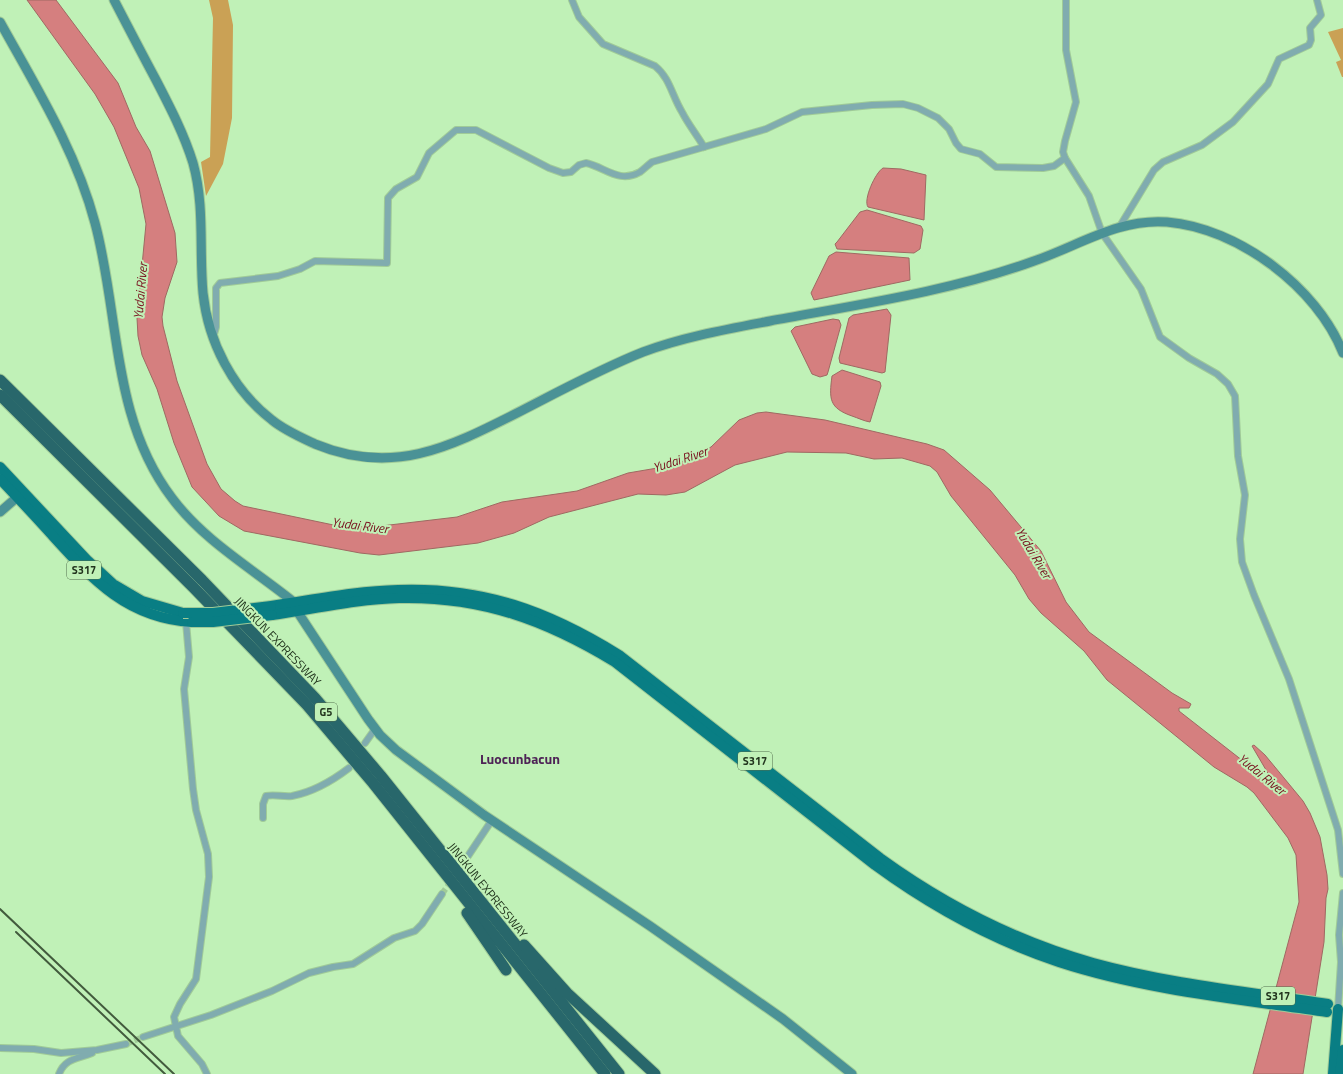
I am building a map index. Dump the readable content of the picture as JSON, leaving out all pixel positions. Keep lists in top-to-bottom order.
{
  "streets": {
    "highway": ["JINGKUN EXPRESSWAY", "G5"],
    "main road": ["S317"]
  },
  "districts": ["Luocunbacun"],
  "water": ["Yudai River"]
}
